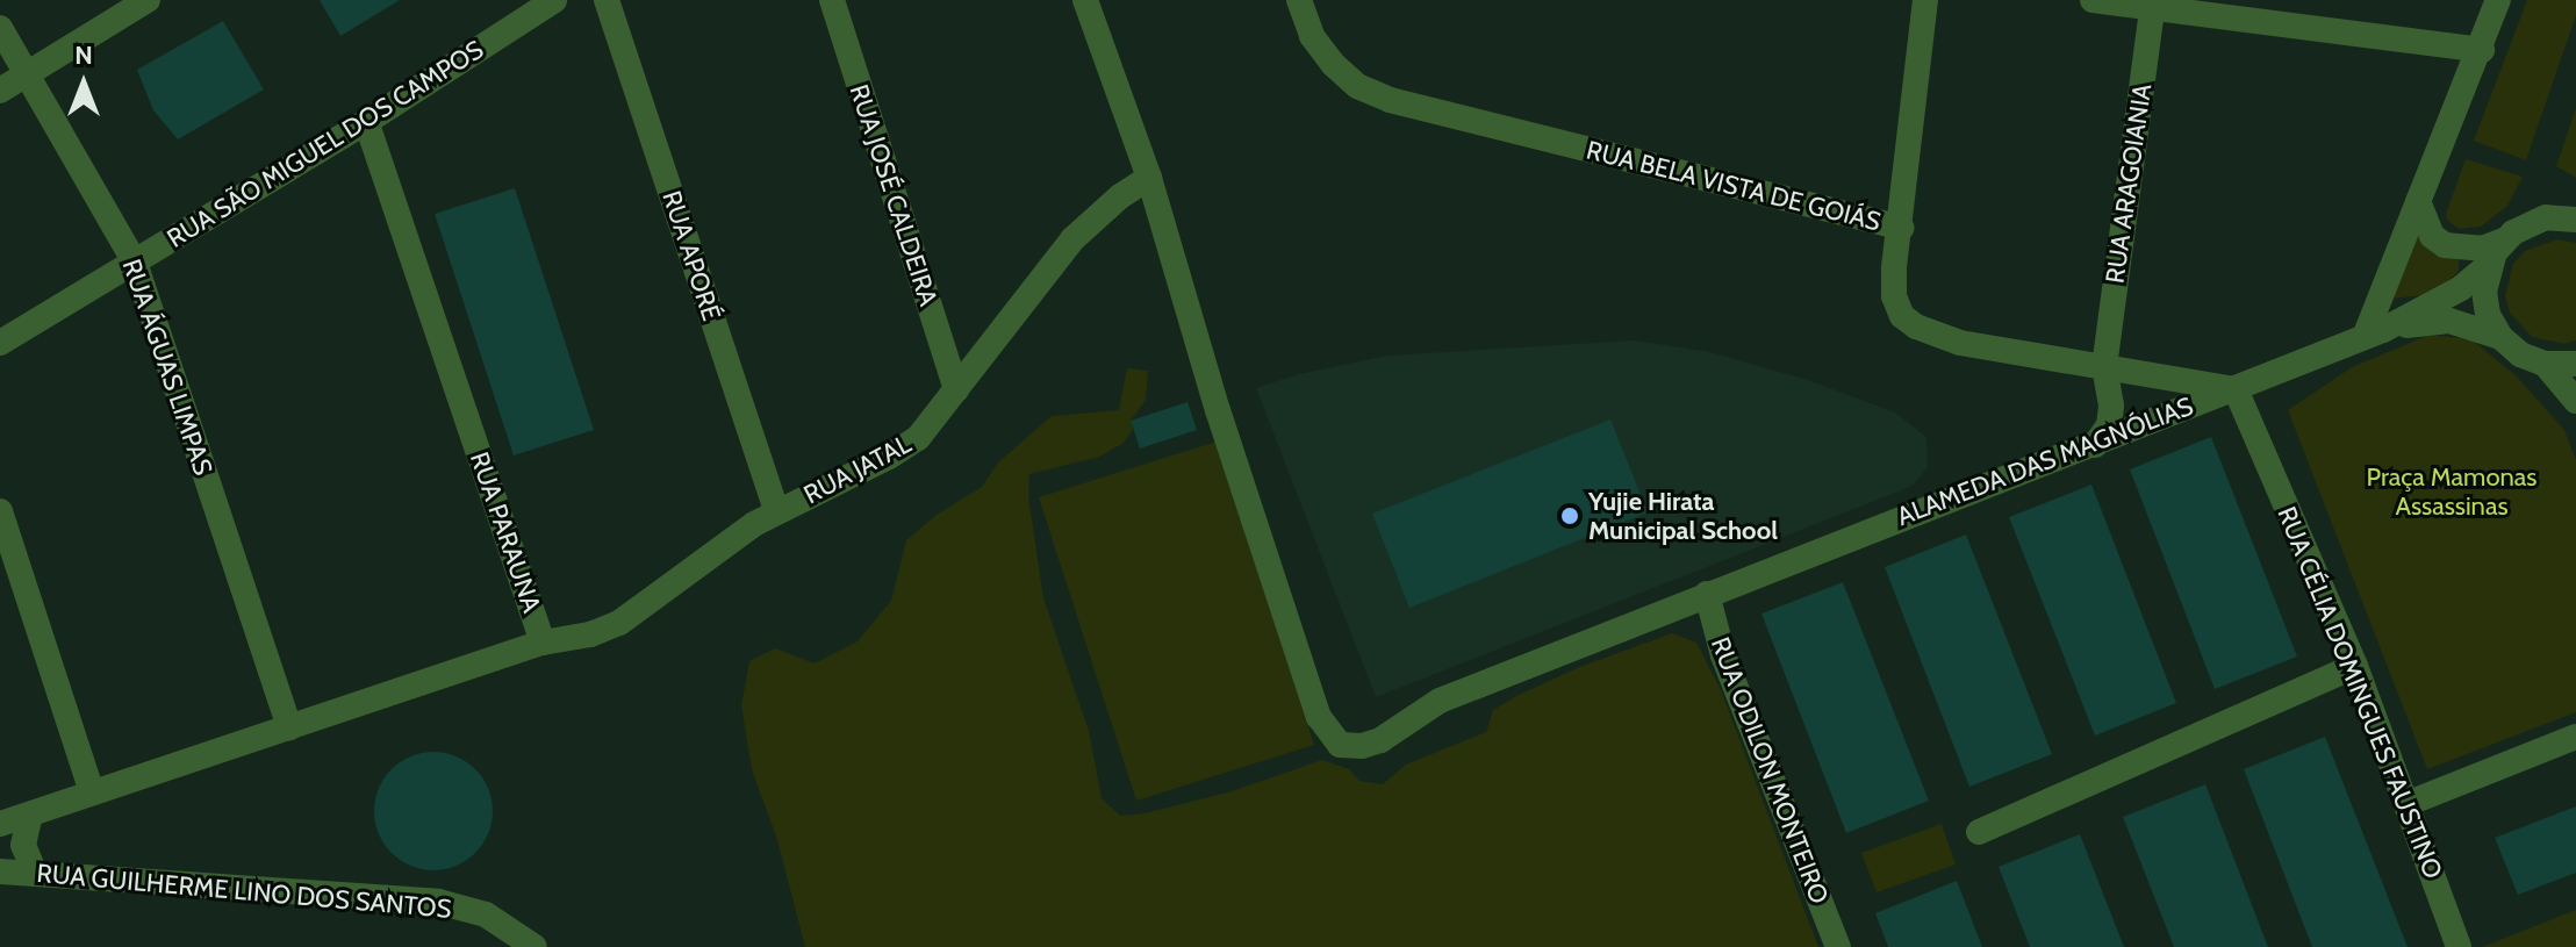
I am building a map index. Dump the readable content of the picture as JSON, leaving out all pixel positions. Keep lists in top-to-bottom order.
{
  "streets": {
    "street": [
      "RUA SÃO MIGUEL DOS CAMPOS",
      "RUA ARAGOIANIA",
      "RUA BELA VISTA DE GOIÁS",
      "RUA JOSÉ CALDEIRA",
      "RUA APORÉ",
      "RUA ÁGUAS LIMPAS",
      "ALAMEDA DAS MAGNÓLIAS",
      "RUA JATAL",
      "RUA PARAUNA",
      "RUA CÉLIA DOMINGUES FAUSTINO",
      "RUA ODILON MONTEIRO",
      "RUA GUILHERME LINO DOS SANTOS"
    ]
  },
  "crossings": [
    ["RUA SÃO MIGUEL DOS CAMPOS", "RUA ÁGUAS LIMPAS"],
    ["RUA SÃO MIGUEL DOS CAMPOS", "RUA PARAUNA"],
    ["RUA ARAGOIANIA", "RUA BELA VISTA DE GOIÁS"],
    ["RUA ARAGOIANIA", "ALAMEDA DAS MAGNÓLIAS"],
    ["RUA BELA VISTA DE GOIÁS", "ALAMEDA DAS MAGNÓLIAS"],
    ["RUA BELA VISTA DE GOIÁS", "RUA CÉLIA DOMINGUES FAUSTINO"],
    ["RUA JOSÉ CALDEIRA", "RUA JATAL"],
    ["RUA APORÉ", "RUA JATAL"],
    ["RUA ÁGUAS LIMPAS", "RUA PARAUNA"],
    ["ALAMEDA DAS MAGNÓLIAS", "RUA JATAL"],
    ["ALAMEDA DAS MAGNÓLIAS", "RUA CÉLIA DOMINGUES FAUSTINO"],
    ["ALAMEDA DAS MAGNÓLIAS", "RUA ODILON MONTEIRO"],
    ["RUA JATAL", "RUA PARAUNA"]
  ],
  "parks": ["Praça Mamonas Assassinas"],
  "places": ["Yujie Hirata Municipal School"],
  "north": "top"
}
